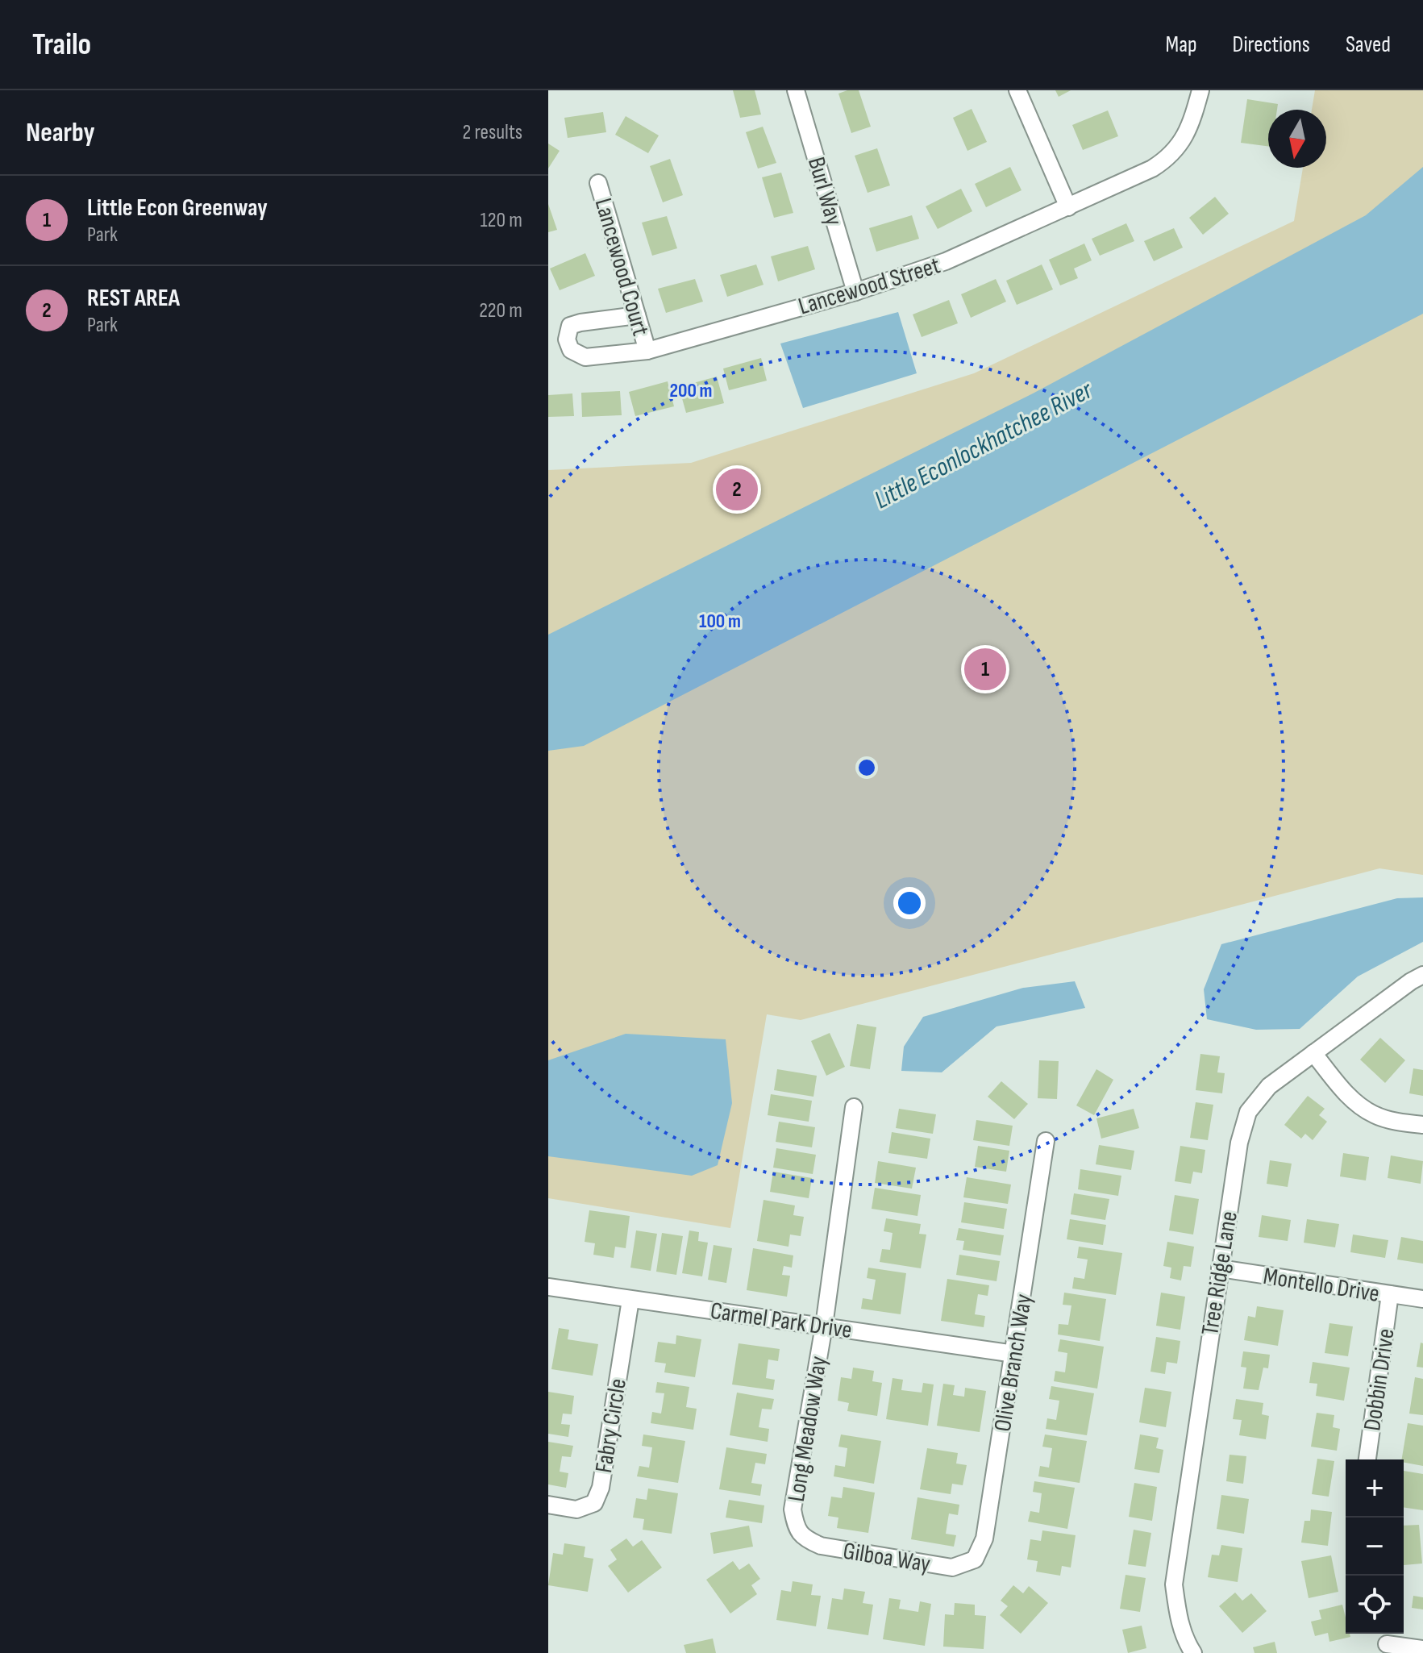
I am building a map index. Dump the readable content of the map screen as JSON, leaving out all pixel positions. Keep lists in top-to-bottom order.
{
  "streets": {
    "street": [
      "Burl Way",
      "Lancewood Court",
      "Lancewood Street",
      "Tree Ridge Lane",
      "Montello Drive",
      "Carmel Park Drive",
      "Olive Branch Way",
      "Dobbin Drive",
      "Fabry Circle",
      "Long Meadow Way",
      "Gilboa Way"
    ]
  },
  "crossings": [
    ["Burl Way", "Lancewood Street"],
    ["Lancewood Court", "Lancewood Street"],
    ["Tree Ridge Lane", "Montello Drive"],
    ["Montello Drive", "Dobbin Drive"],
    ["Carmel Park Drive", "Olive Branch Way"],
    ["Carmel Park Drive", "Fabry Circle"],
    ["Carmel Park Drive", "Long Meadow Way"],
    ["Olive Branch Way", "Gilboa Way"],
    ["Long Meadow Way", "Gilboa Way"]
  ],
  "water": ["Little Econlockhatchee River"],
  "north": "bottom",
  "page": {
    "header": "Trailo",
    "nav": ["Map", "Directions", "Saved"],
    "heading": ["Nearby", "2 results"],
    "list": [
      {
        "mark": "1",
        "name": "Little Econ Greenway",
        "note": "Park",
        "value": "120 m"
      },
      {
        "mark": "2",
        "name": "REST AREA",
        "note": "Park",
        "value": "220 m"
      }
    ],
    "pins": ["2", "1"],
    "map_buttons": ["+", "−"]
  },
  "rings": ["200 m", "100 m"]
}
